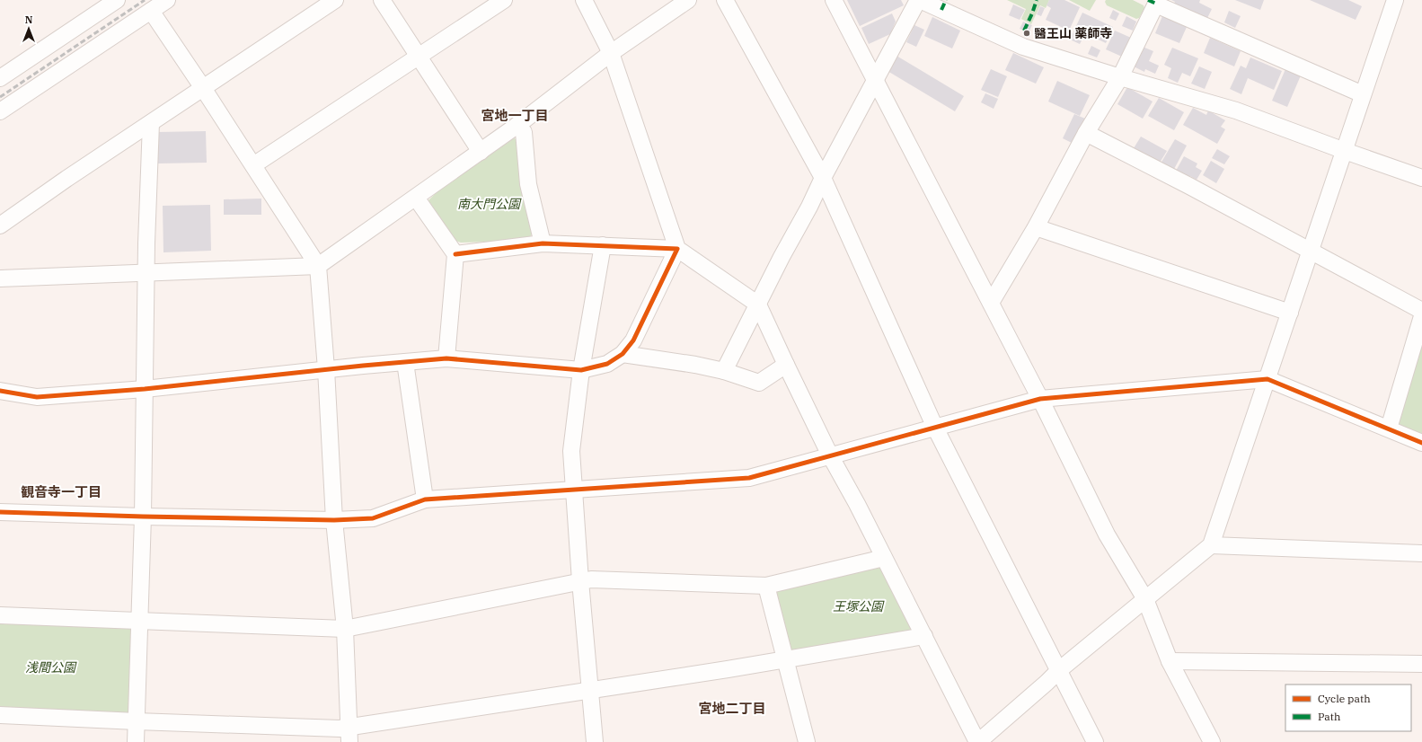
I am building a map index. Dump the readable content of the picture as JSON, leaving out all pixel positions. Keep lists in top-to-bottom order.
{
  "districts": ["宮地一丁目", "観音寺一丁目", "宮地二丁目"],
  "parks": ["南大門公園", "王塚公園", "浅間公園"],
  "places": ["醫王山 薬師寺"],
  "legend": ["Cycle path", "Path"],
  "north": "top"
}
